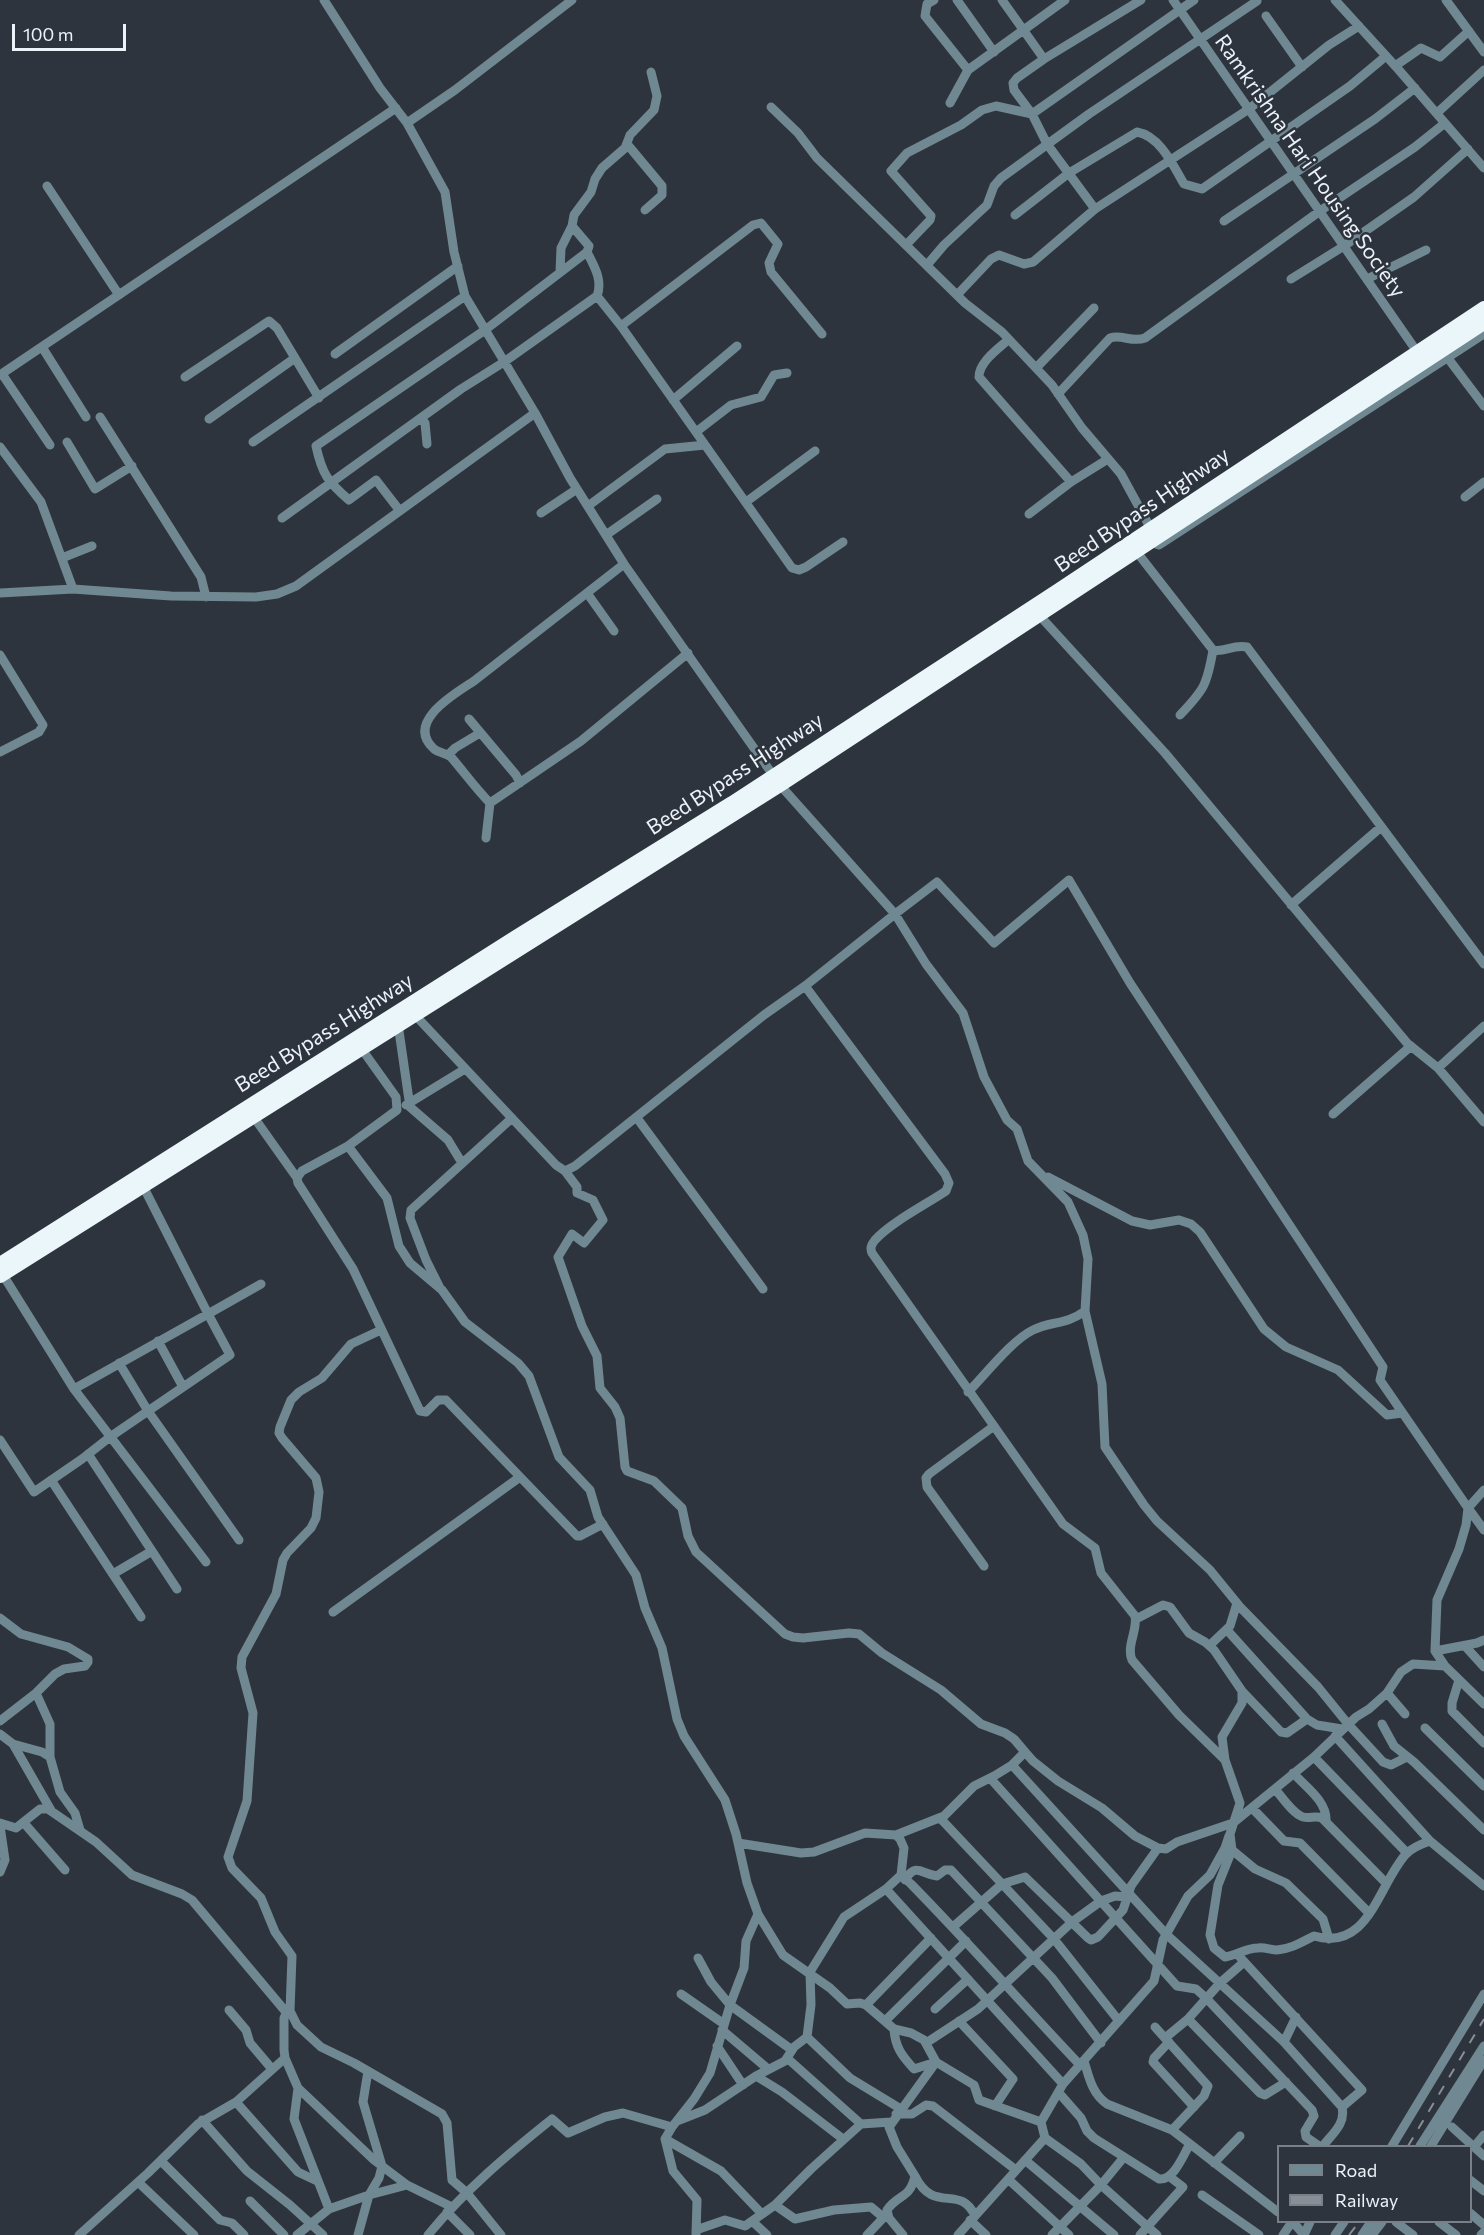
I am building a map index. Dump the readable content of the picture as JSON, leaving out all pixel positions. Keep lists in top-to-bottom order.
{
  "streets": {
    "highway": ["Beed Bypass Highway"],
    "street": ["Ramkrishna Hari Housing Society"]
  },
  "crossings": [
    ["Ramkrishna Hari Housing Society", "Beed Bypass Highway"]
  ],
  "legend": ["Road", "Railway"],
  "scale_bar": "100 m"
}
